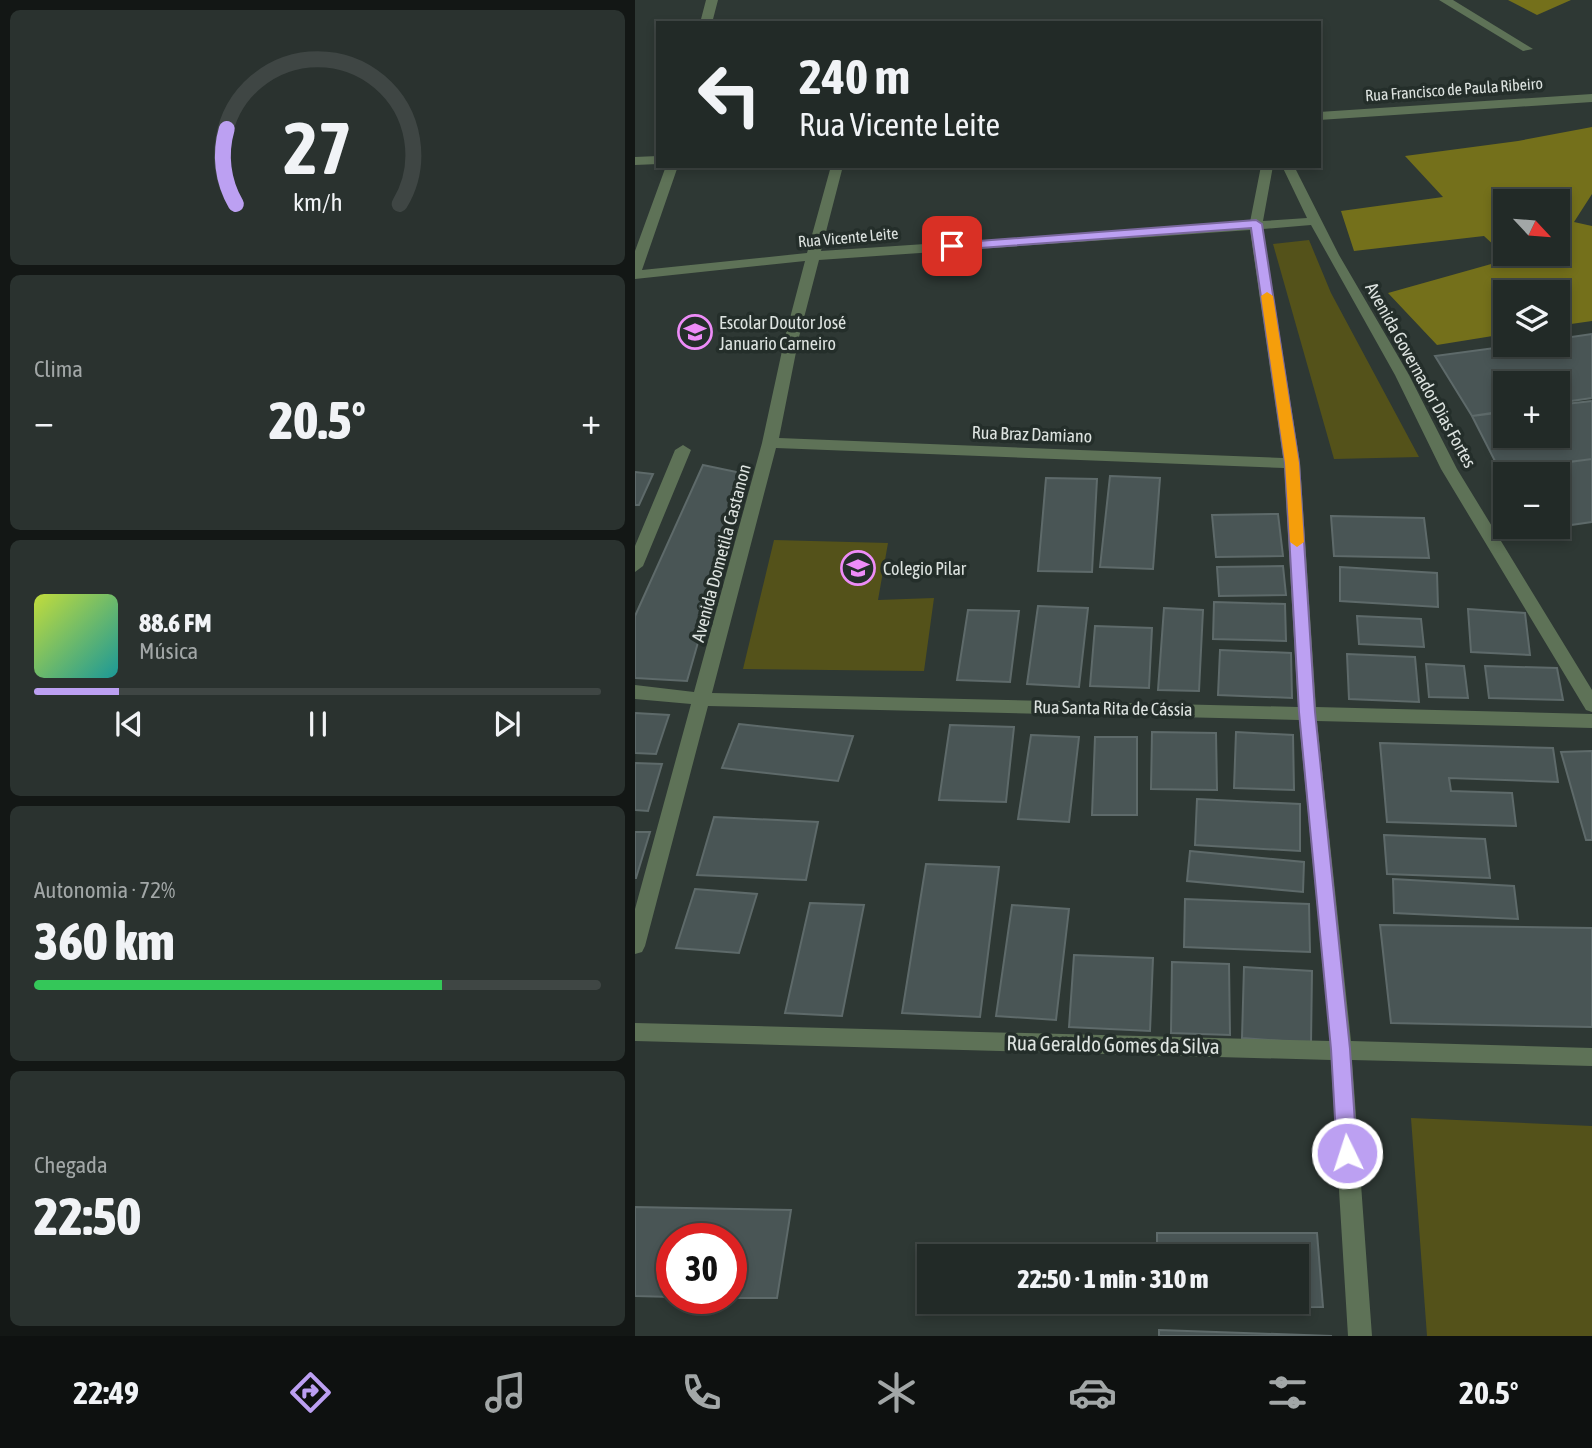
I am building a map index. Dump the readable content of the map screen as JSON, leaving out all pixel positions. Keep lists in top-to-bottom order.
{
  "streets": {
    "street": [
      "Rua Francisco de Paula Ribeiro",
      "Rua Vicente Leite",
      "Avenida Governador Dias Fortes",
      "Rua Braz Damiano",
      "Avenida Dometila Castanon",
      "Rua Santa Rita de Cássia",
      "Rua Geraldo Gomes da Silva"
    ]
  },
  "crossings": [
    ["Rua Vicente Leite", "Avenida Governador Dias Fortes"],
    ["Rua Vicente Leite", "Avenida Dometila Castanon"],
    ["Rua Braz Damiano", "Avenida Dometila Castanon"],
    ["Avenida Dometila Castanon", "Rua Santa Rita de Cássia"]
  ],
  "places": {
    "school or university": ["Escolar Doutor José Januario Carneiro", "Colegio Pilar"]
  },
  "north": "bottom right",
  "page": {
    "turn": ["240 m", "Rua Vicente Leite"],
    "map_buttons": ["+", "−"],
    "tile": [
      "Clima",
      ["Autonomia · 72%", "360 km"],
      ["Chegada", "22:50"]
    ],
    "heat": ["−", "20.5°", "+"],
    "song": ["88.6 FM", "Música"],
    "limit": "30",
    "trip": "22:50 · 1 min · 310 m",
    "tabs": ["22:49", "20.5°"],
    "gauge": ["27", "km/h"]
  }
}
